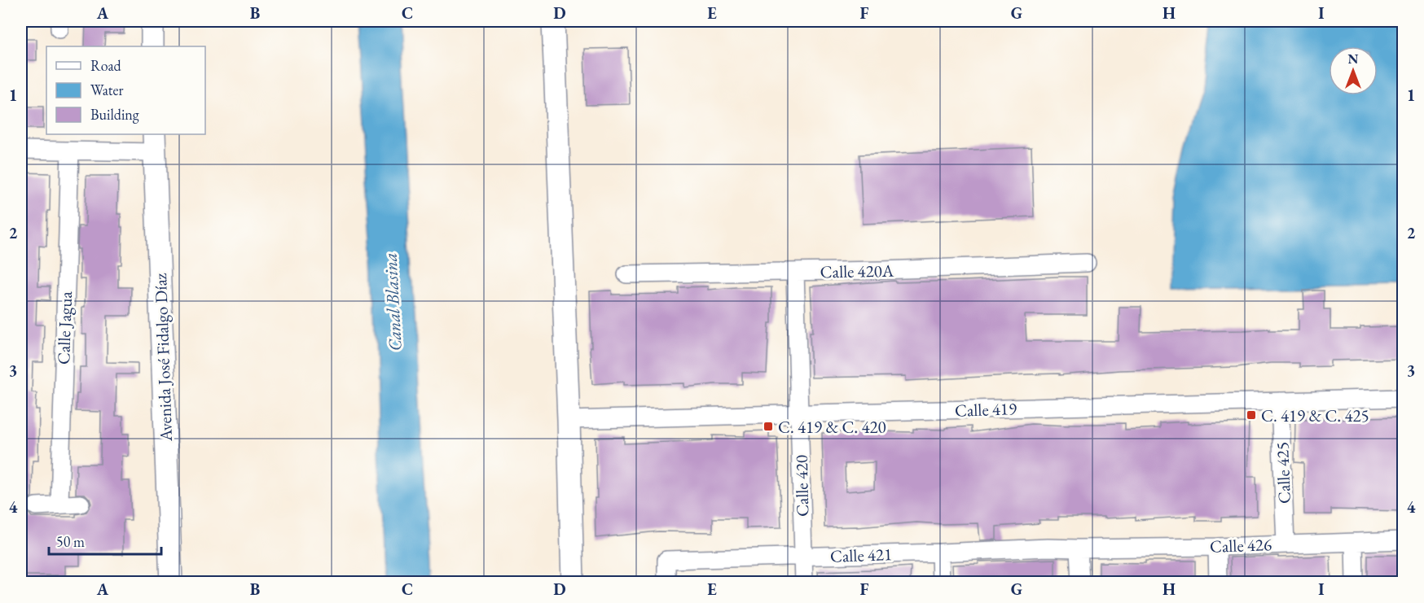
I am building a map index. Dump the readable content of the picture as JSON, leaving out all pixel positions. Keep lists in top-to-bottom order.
{
  "streets": {
    "street": [
      "Calle 420A",
      "Calle Jagua",
      "Avenida José Fidalgo Díaz",
      "Calle 419",
      "Calle 425",
      "Calle 420",
      "Calle 426",
      "Calle 421"
    ]
  },
  "crossings": [
    ["Calle 420A", "Calle 420"],
    ["Calle 419", "Calle 425"],
    ["Calle 419", "Calle 420"],
    ["Calle 425", "Calle 426"],
    ["Calle 420", "Calle 421"],
    ["Calle 426", "Calle 421"]
  ],
  "water": ["Canal Blasina"],
  "places": {
    "transit": ["C. 419 & C. 425", "C. 419 & C. 420"]
  },
  "legend": ["Road", "Water", "Building"],
  "scale_bar": "50 m",
  "north": "top",
  "grid": {
    "columns": [
      "A",
      "B",
      "C",
      "D",
      "E",
      "F",
      "G",
      "H",
      "I"
    ],
    "rows": [
      "1",
      "2",
      "3",
      "4"
    ]
  }
}
